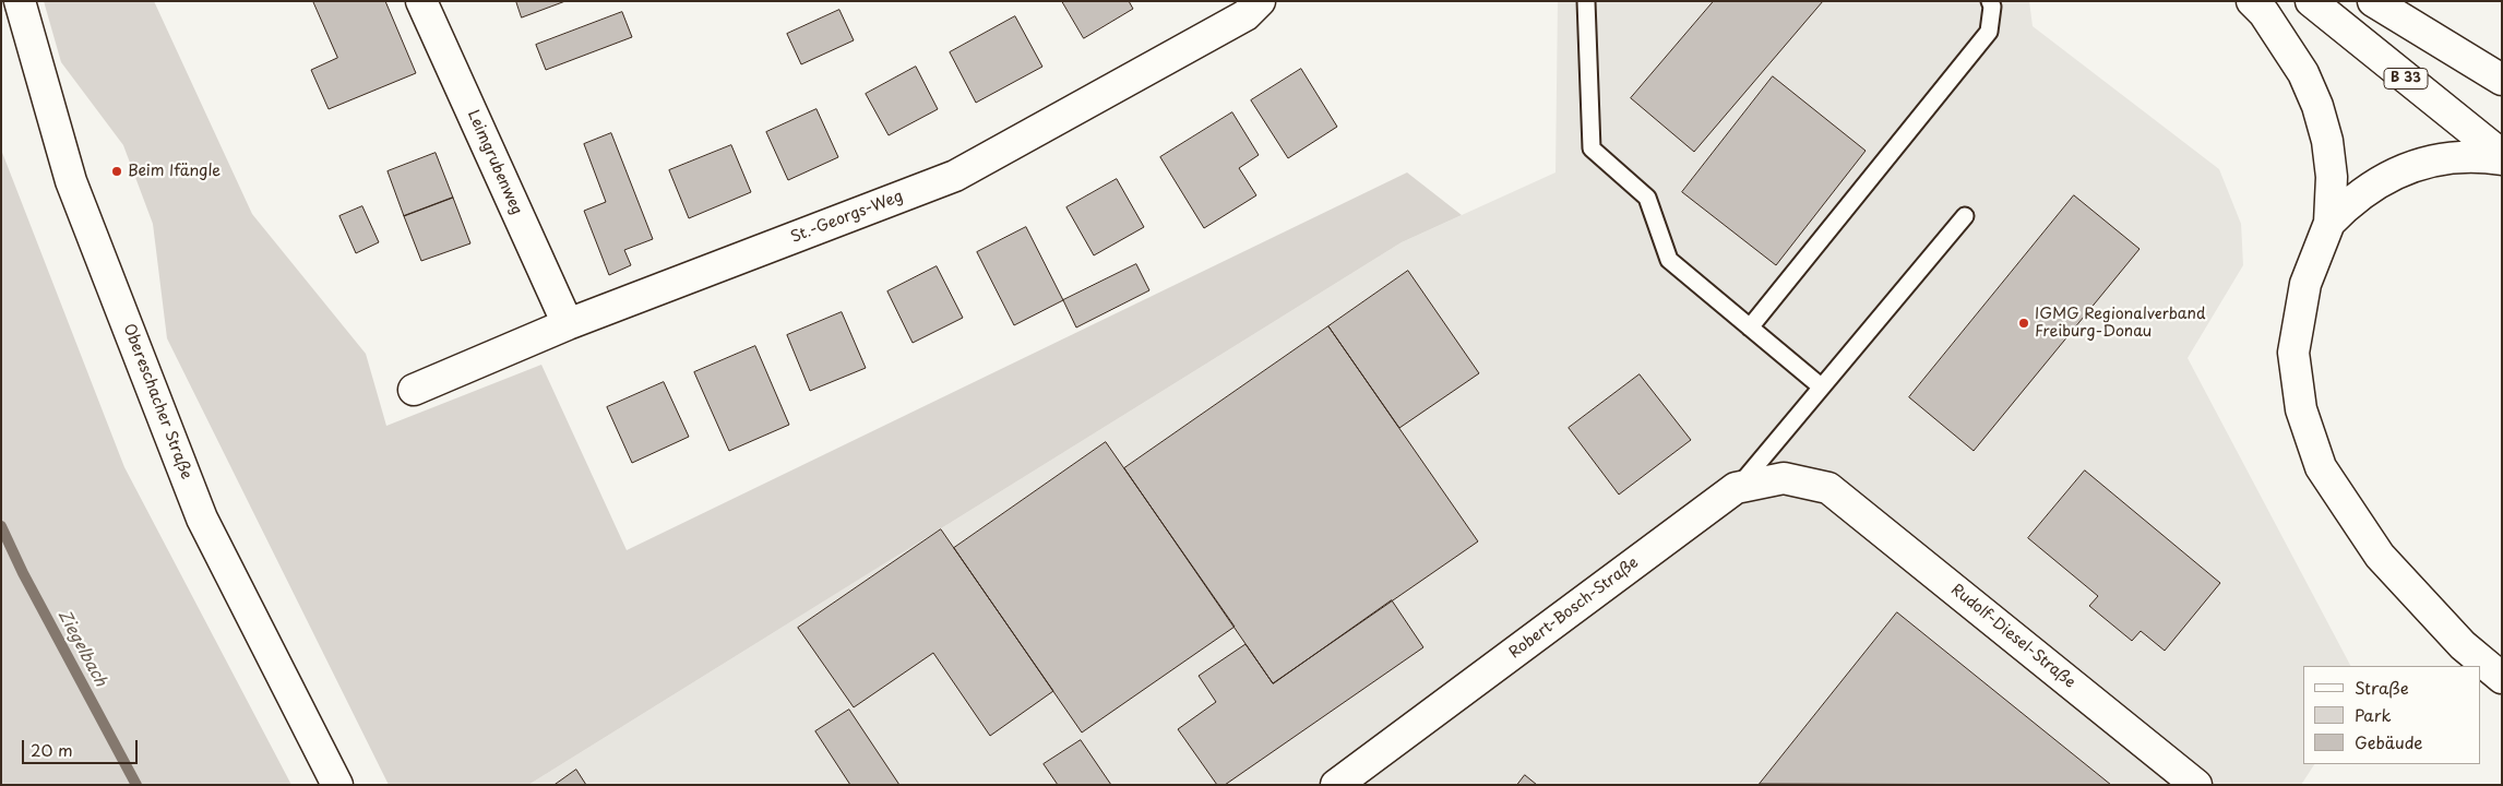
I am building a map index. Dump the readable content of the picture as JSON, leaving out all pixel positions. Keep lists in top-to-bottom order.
{
  "streets": {
    "street": [
      "B 33",
      "Leimgrubenweg",
      "St.-Georgs-Weg",
      "Obereschacher Straße",
      "Robert-Bosch-Straße",
      "Rudolf-Diesel-Straße"
    ]
  },
  "crossings": [
    ["Leimgrubenweg", "St.-Georgs-Weg"],
    ["Robert-Bosch-Straße", "Rudolf-Diesel-Straße"]
  ],
  "water": ["Ziegelbach"],
  "places": ["Beim Ifängle", "IGMG Regionalverband Freiburg-Donau"],
  "legend": ["Straße", "Park", "Gebäude"],
  "scale_bar": "20 m"
}
